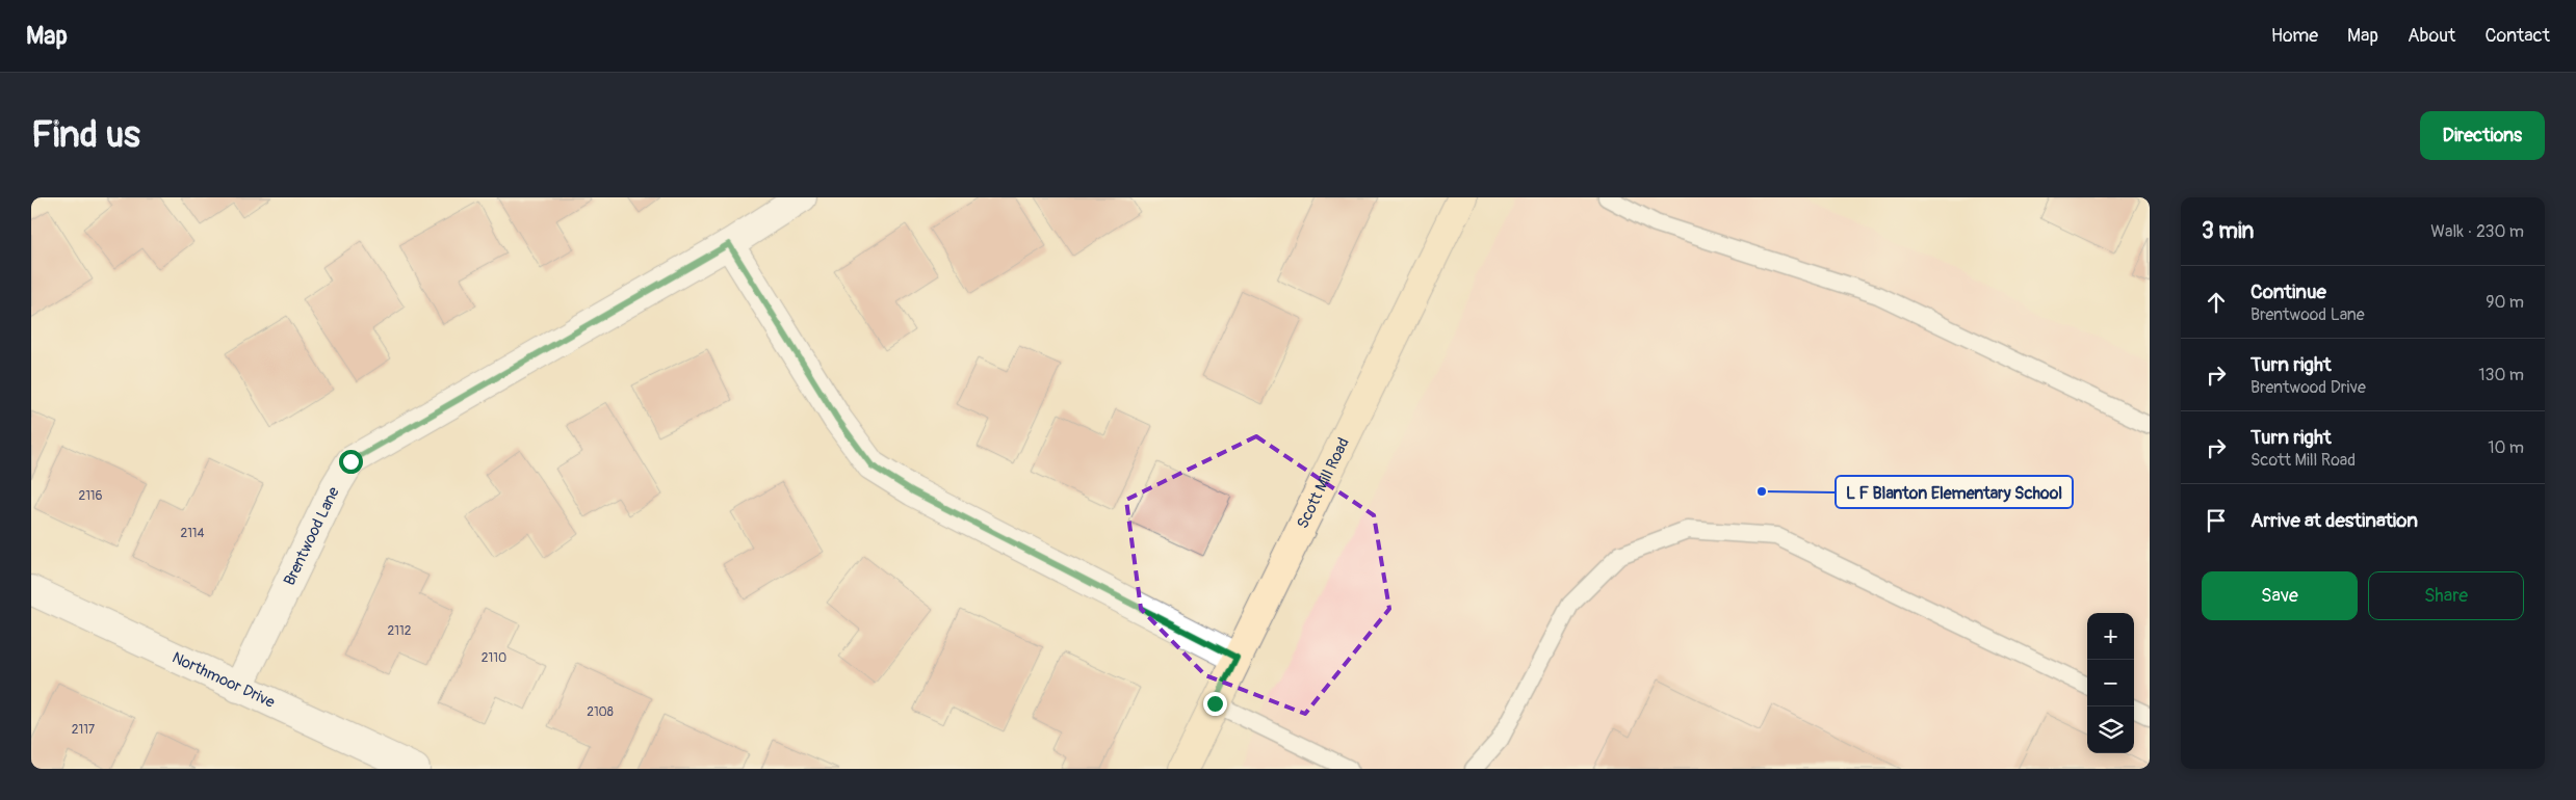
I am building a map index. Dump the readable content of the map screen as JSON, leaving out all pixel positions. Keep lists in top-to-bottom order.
{
  "streets": {
    "street": ["Scott Mill Road", "Brentwood Lane", "Northmoor Drive"]
  },
  "crossings": [
    ["Brentwood Lane", "Northmoor Drive"]
  ],
  "places": ["L F Blanton Elementary School"],
  "house_numbers": [
    "2116",
    "2114",
    "2112",
    "2110",
    "2108",
    "2117"
  ],
  "page": {
    "header": "Map",
    "nav": [
      "Home",
      "Map",
      "About",
      "Contact"
    ],
    "buttons": [
      "Directions",
      ["Save", "Share"]
    ],
    "title": "Find us",
    "heading": ["3 min", "Walk · 230 m"],
    "list": [
      ["Continue", "Brentwood Lane", "90 m"],
      ["Turn right", "Brentwood Drive", "130 m"],
      ["Turn right", "Scott Mill Road", "10 m"],
      "Arrive at destination"
    ],
    "map_buttons": ["+", "−"]
  }
}
